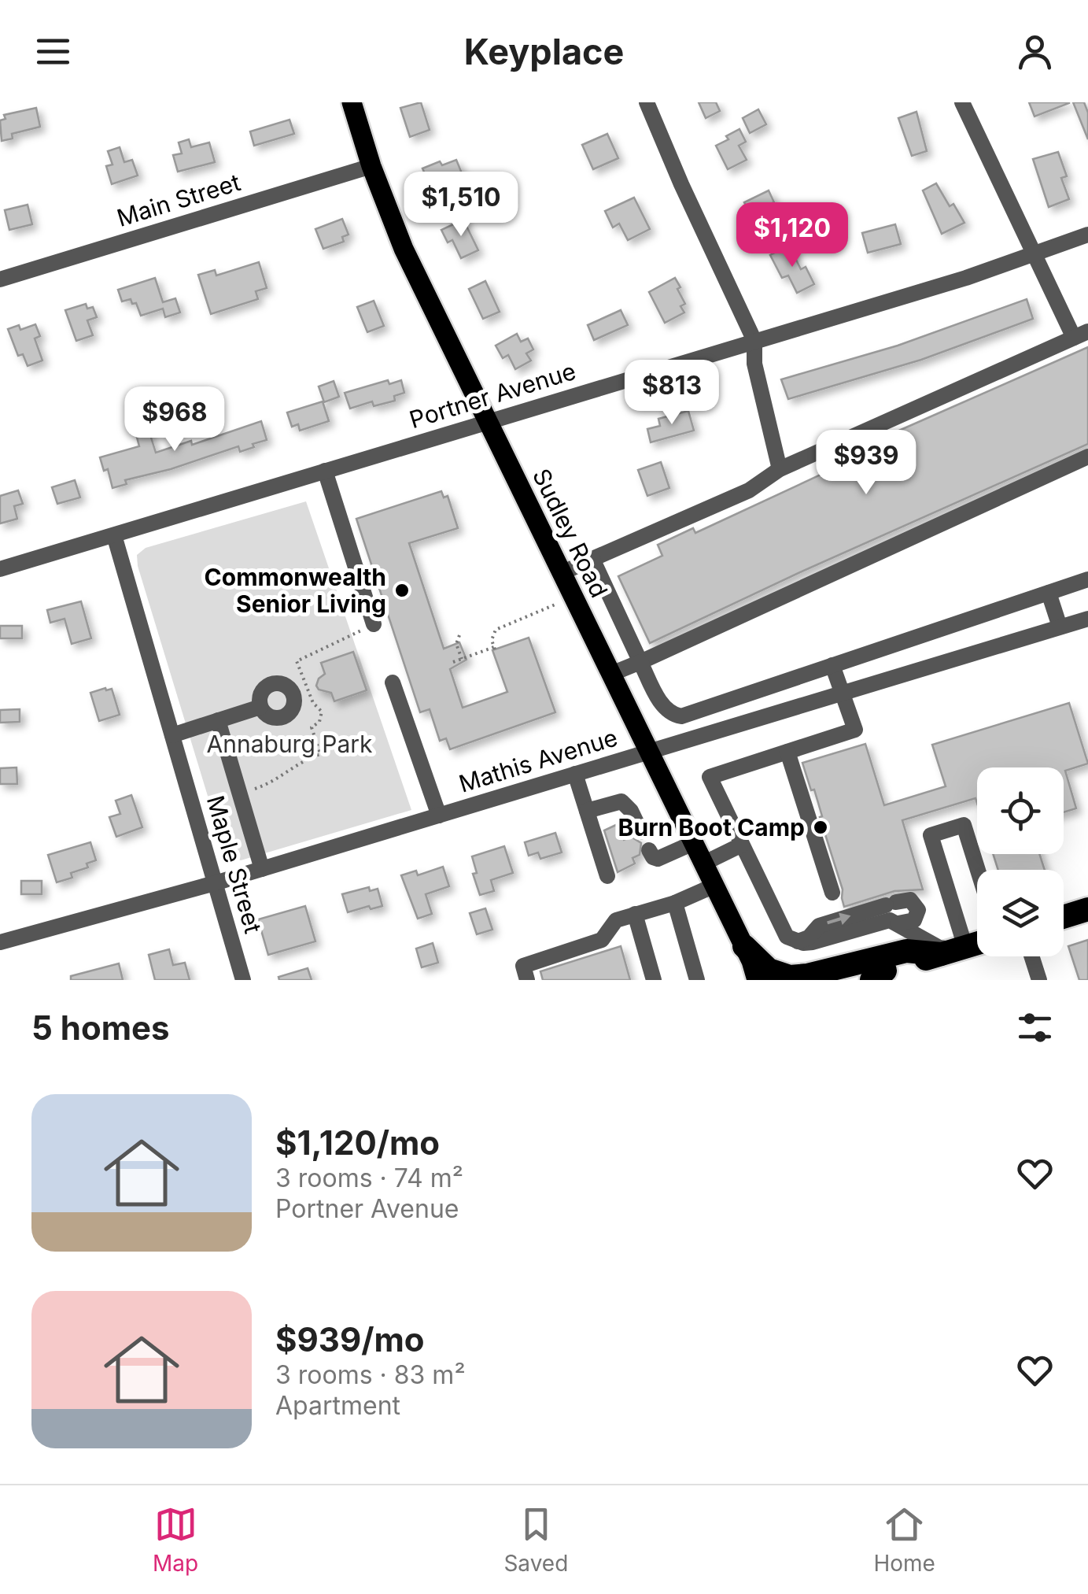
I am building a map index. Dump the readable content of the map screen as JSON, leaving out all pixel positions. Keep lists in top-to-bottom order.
{
  "streets": {
    "main road": ["Sudley Road"],
    "street": [
      "Main Street",
      "Portner Avenue",
      "Mathis Avenue",
      "Maple Street"
    ]
  },
  "crossings": [
    ["Main Street", "Sudley Road"],
    ["Portner Avenue", "Sudley Road"],
    ["Portner Avenue", "Maple Street"],
    ["Sudley Road", "Mathis Avenue"],
    ["Mathis Avenue", "Maple Street"]
  ],
  "parks": ["Annaburg Park"],
  "places": ["Commonwealth Senior Living", "Burn Boot Camp"],
  "page": {
    "header": "Keyplace",
    "price": [
      "$1,510",
      "$1,120",
      "$813",
      "$968",
      "$939"
    ],
    "heading": "5 homes",
    "list": [
      {
        "name": "$1,120/mo",
        "note": "3 rooms · 74 m² · Portner Avenue"
      },
      {
        "name": "$939/mo",
        "note": "3 rooms · 83 m² · Apartment"
      }
    ],
    "tabs": ["Map", "Saved", "Home"]
  }
}
